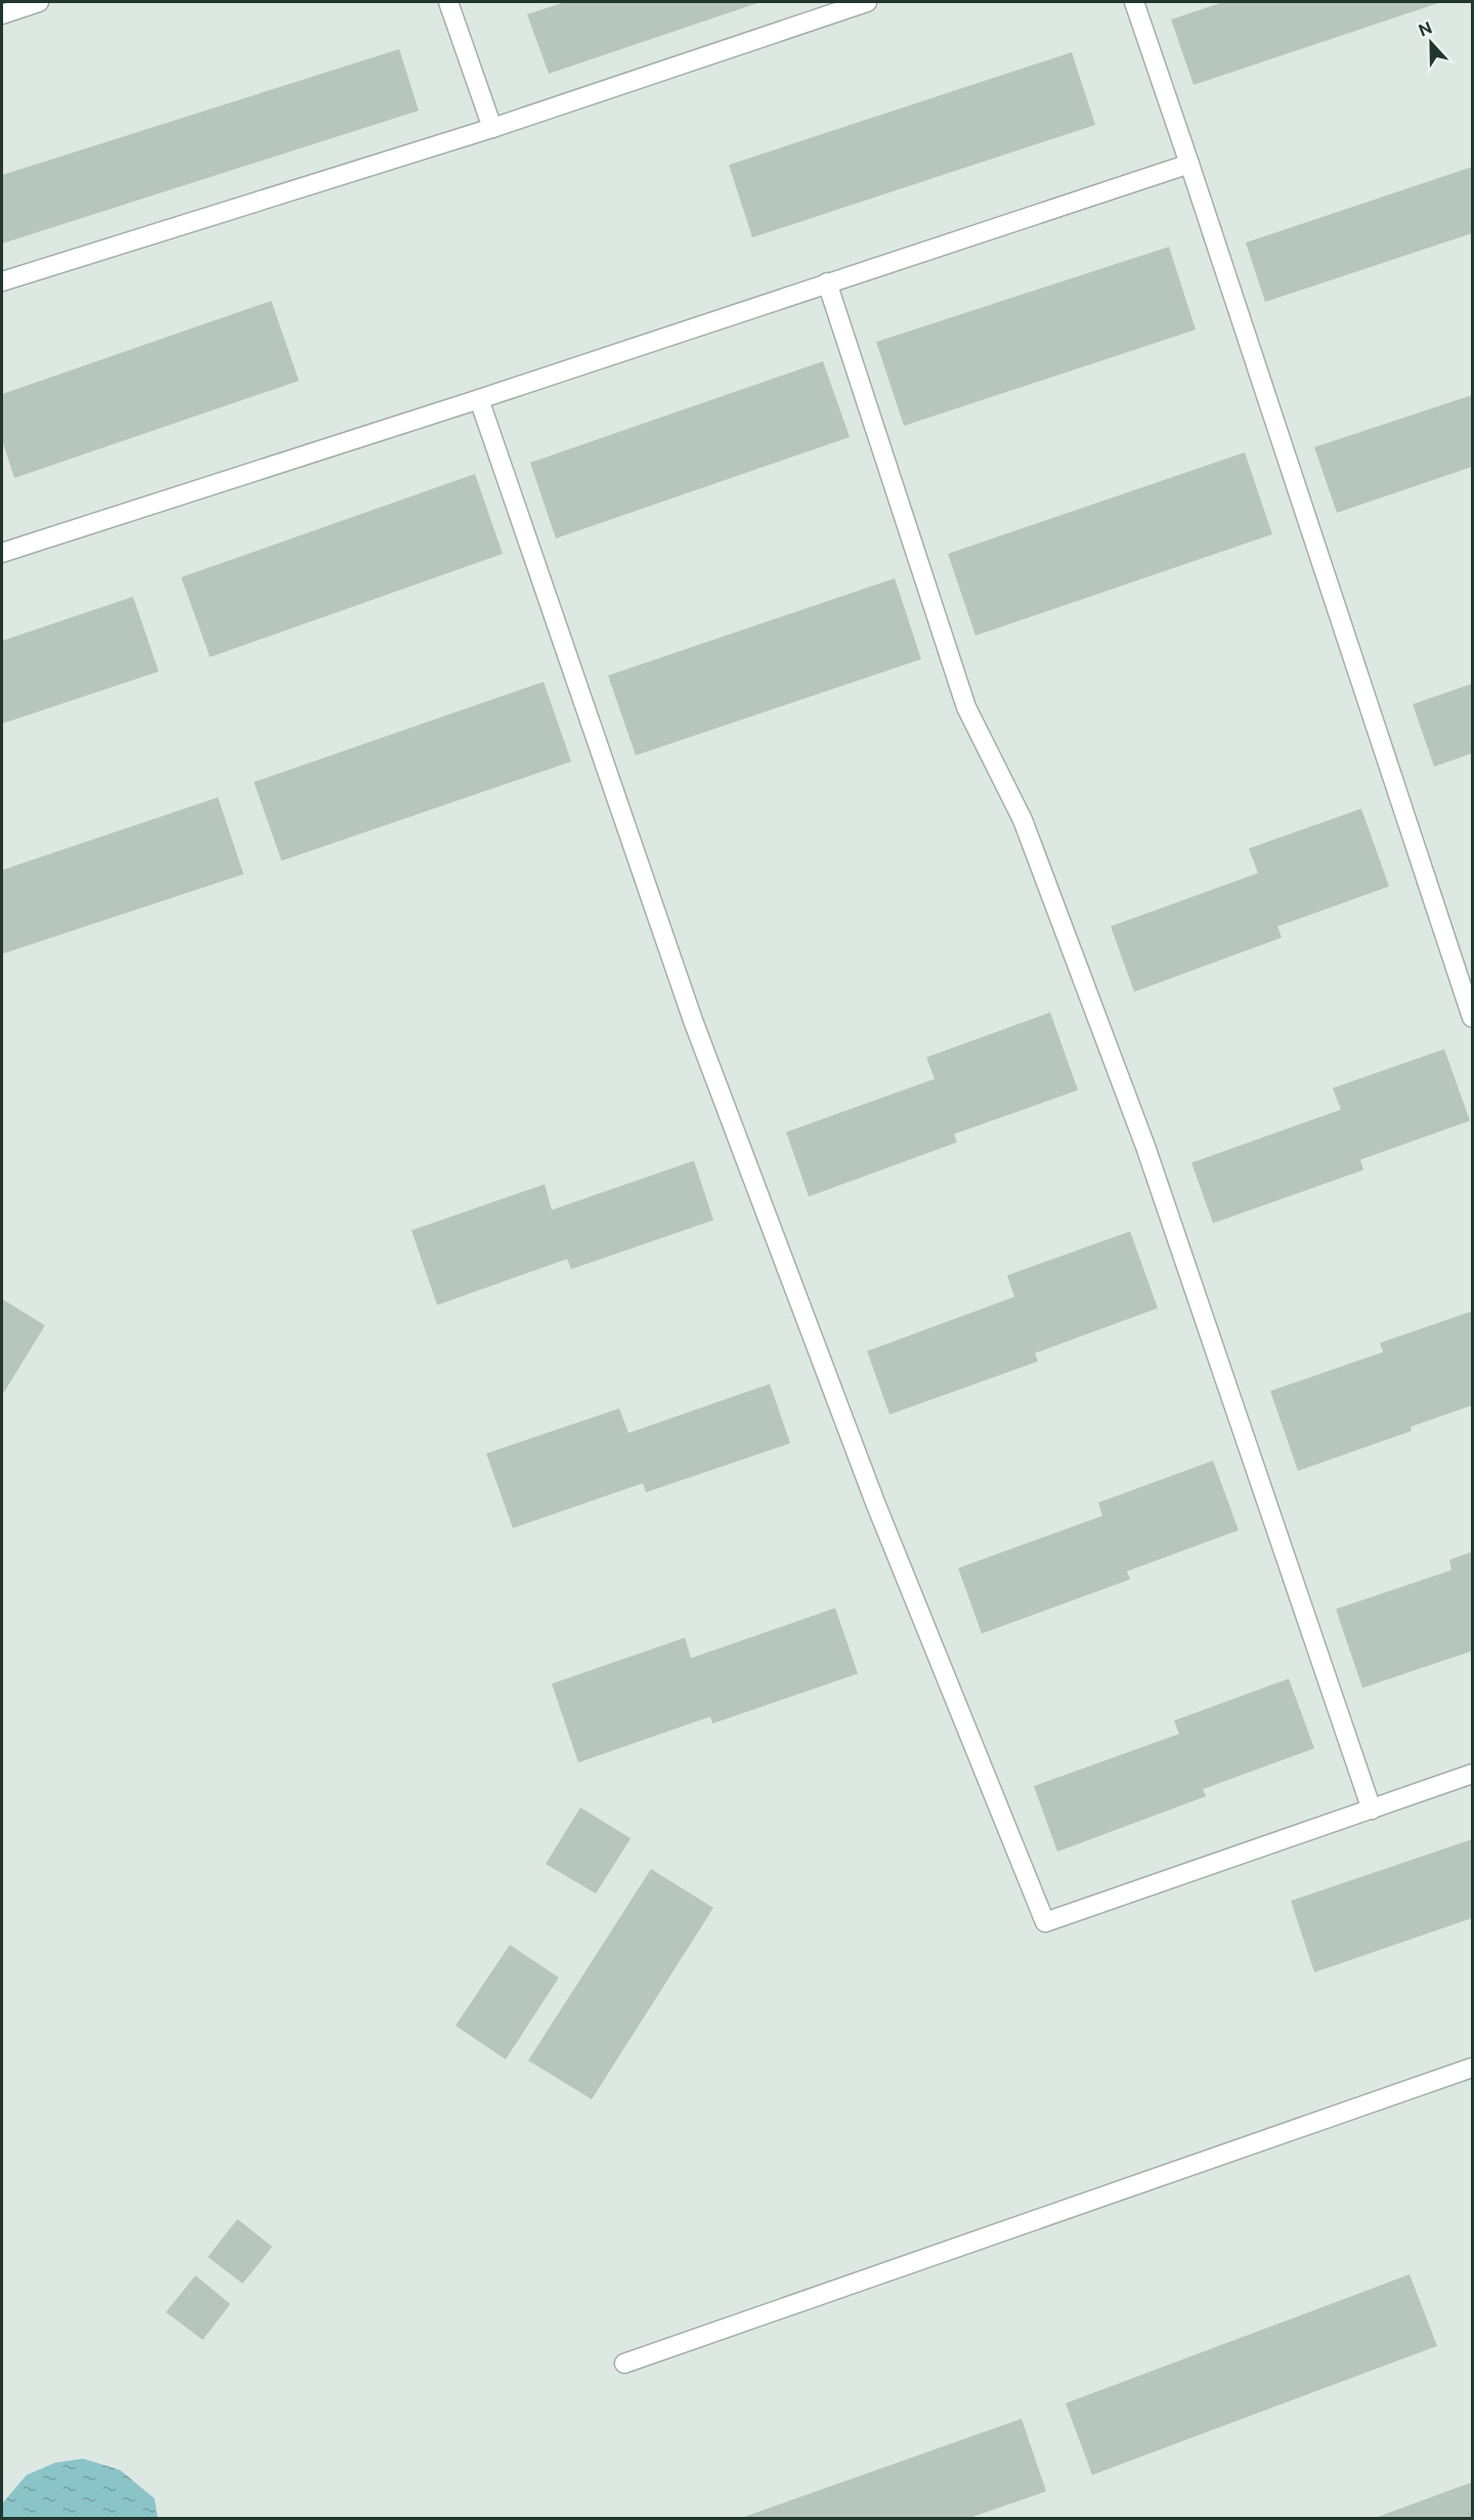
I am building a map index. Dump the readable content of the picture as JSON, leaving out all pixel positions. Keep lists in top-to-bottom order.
{
  "north": "top"
}
